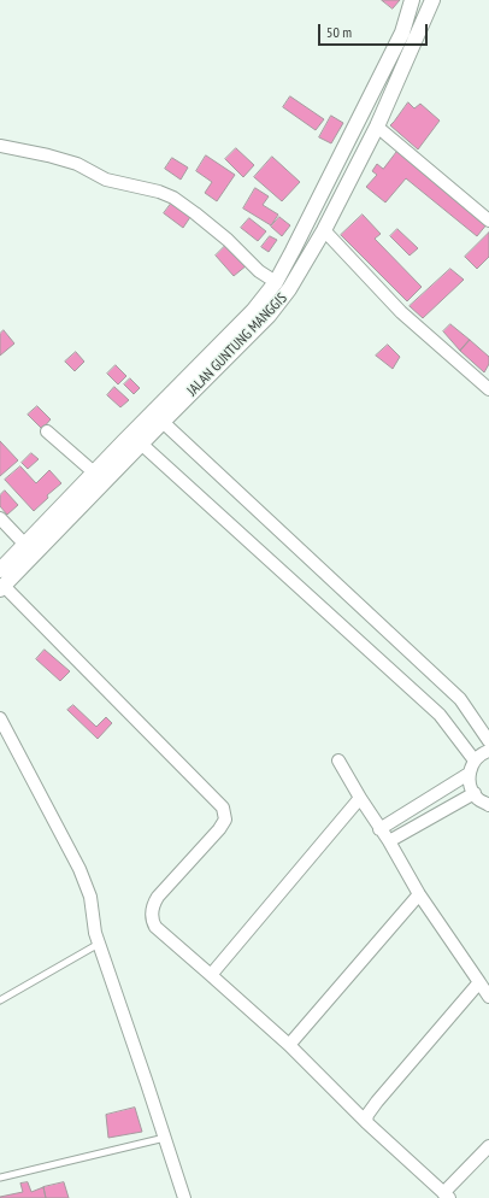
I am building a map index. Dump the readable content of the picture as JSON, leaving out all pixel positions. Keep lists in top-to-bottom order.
{
  "streets": {
    "street": ["JALAN GUNTUNG MANGGIS"]
  },
  "scale_bar": "50 m"
}
